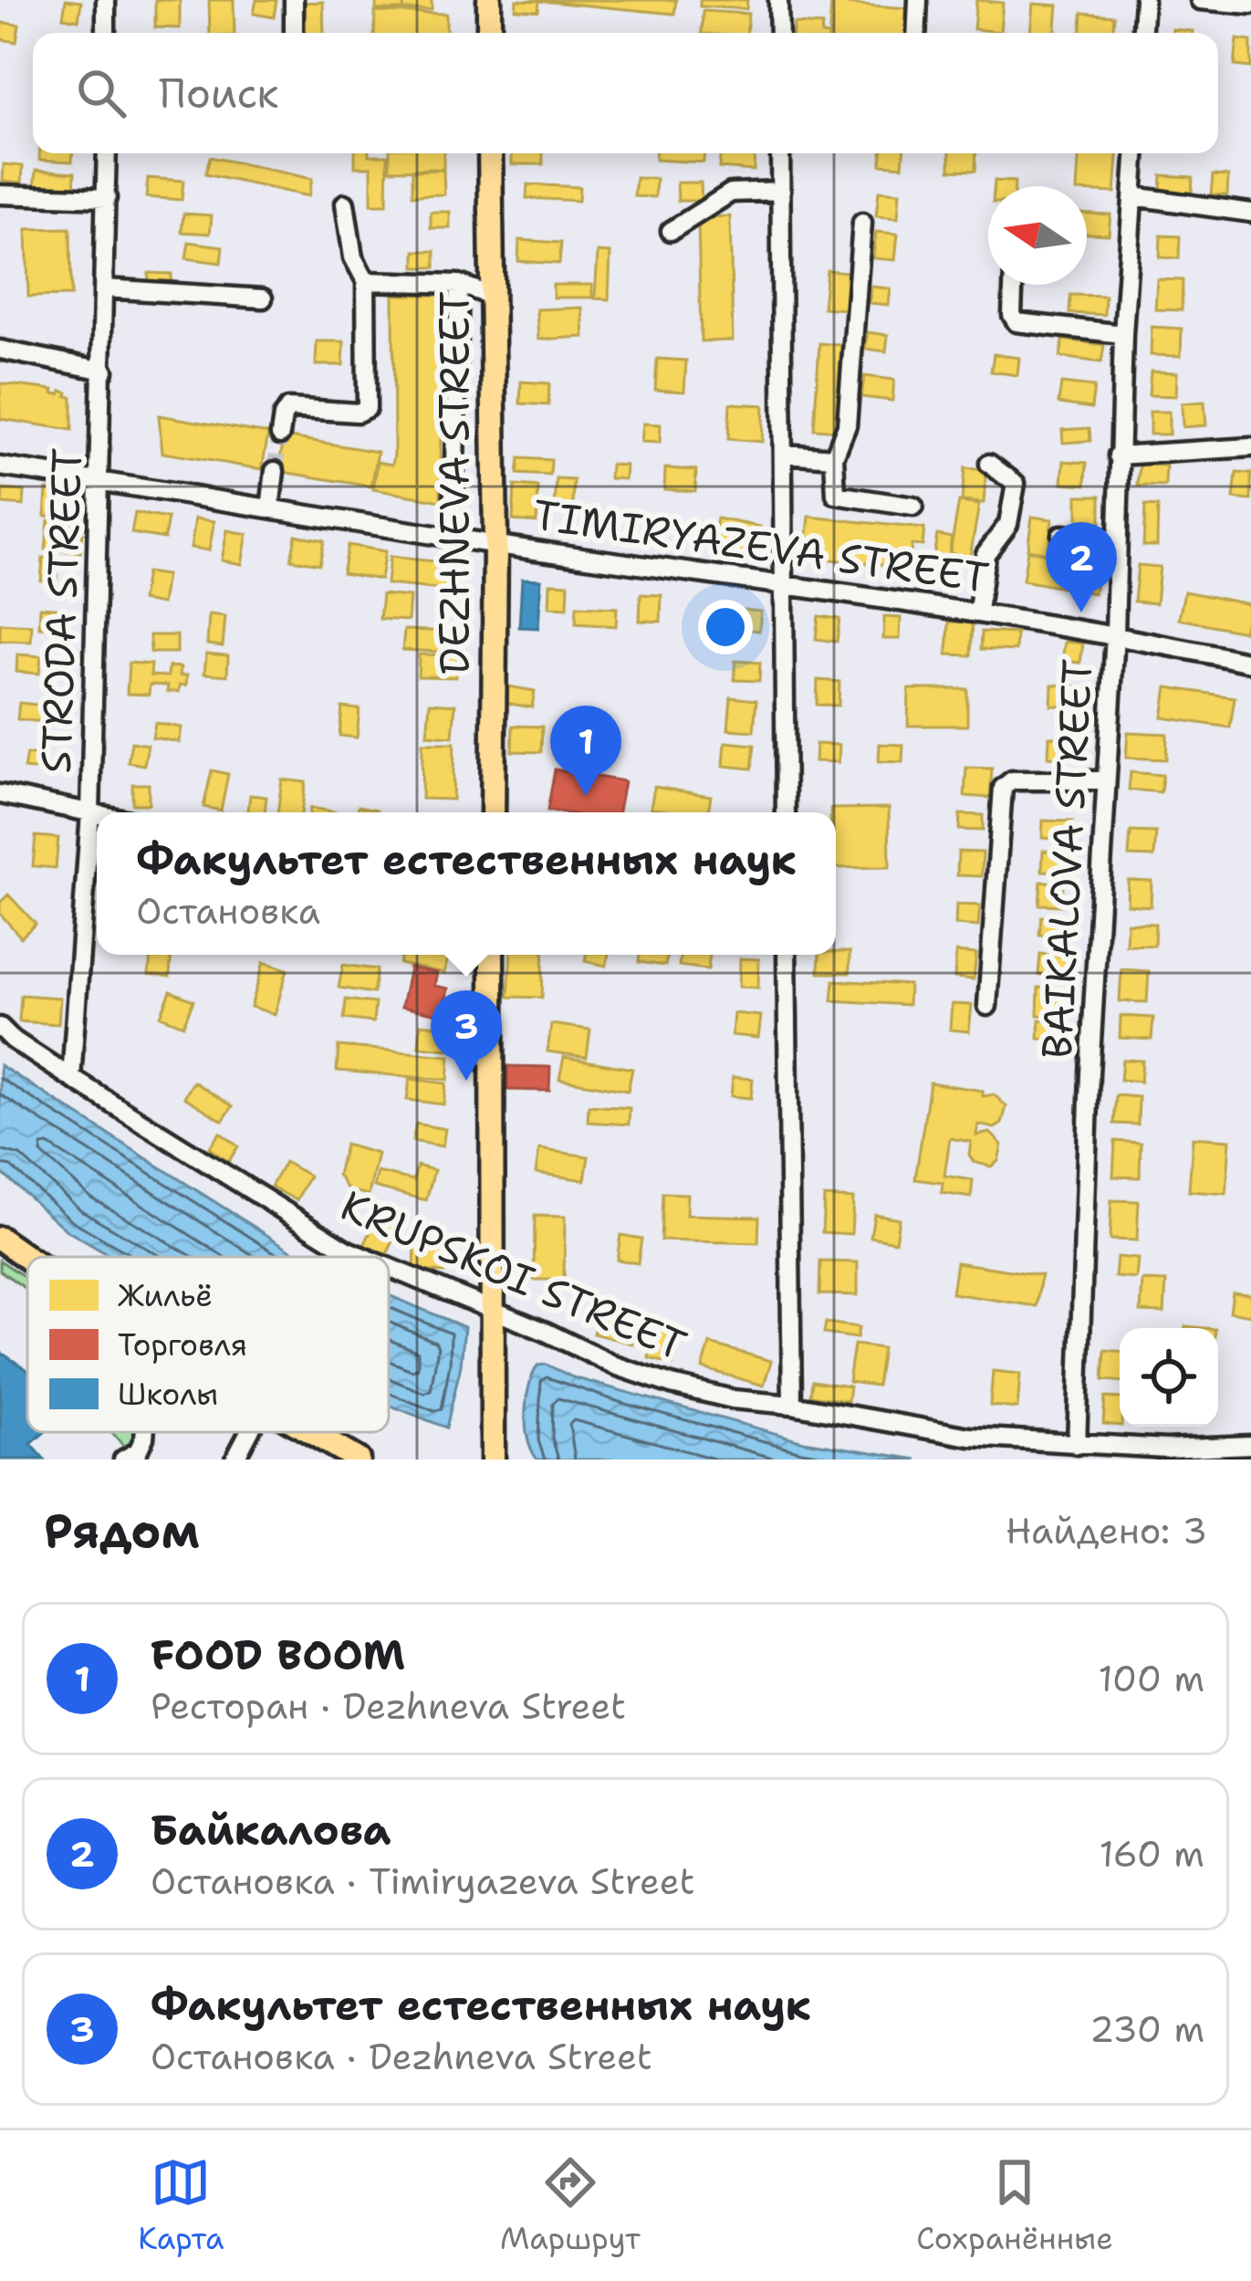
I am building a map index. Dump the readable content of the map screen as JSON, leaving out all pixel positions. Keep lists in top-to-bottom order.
{
  "streets": {
    "main road": ["DEZHNEVA STREET"],
    "street": [
      "TIMIRYAZEVA STREET",
      "STRODA STREET",
      "BAIKALOVA STREET",
      "KRUPSKOI STREET"
    ]
  },
  "crossings": [
    ["DEZHNEVA STREET", "TIMIRYAZEVA STREET"],
    ["TIMIRYAZEVA STREET", "STRODA STREET"],
    ["TIMIRYAZEVA STREET", "BAIKALOVA STREET"],
    ["STRODA STREET", "KRUPSKOI STREET"],
    ["BAIKALOVA STREET", "KRUPSKOI STREET"]
  ],
  "legend": ["Жильё", "Торговля", "Школы"],
  "north": "left",
  "page": {
    "search": "Поиск",
    "pins": ["2", "1", "3"],
    "popup": ["Факультет естественных наук", "Остановка"],
    "heading": ["Рядом", "Найдено: 3"],
    "list": [
      {
        "mark": "1",
        "name": "FOOD BOOM",
        "note": "Ресторан · Dezhneva Street",
        "value": "100 m"
      },
      {
        "mark": "2",
        "name": "Байкалова",
        "note": "Остановка · Timiryazeva Street",
        "value": "160 m"
      },
      {
        "mark": "3",
        "name": "Факультет естественных наук",
        "note": "Остановка · Dezhneva Street",
        "value": "230 m"
      }
    ],
    "nav": ["Карта", "Маршрут", "Сохранённые"]
  }
}
